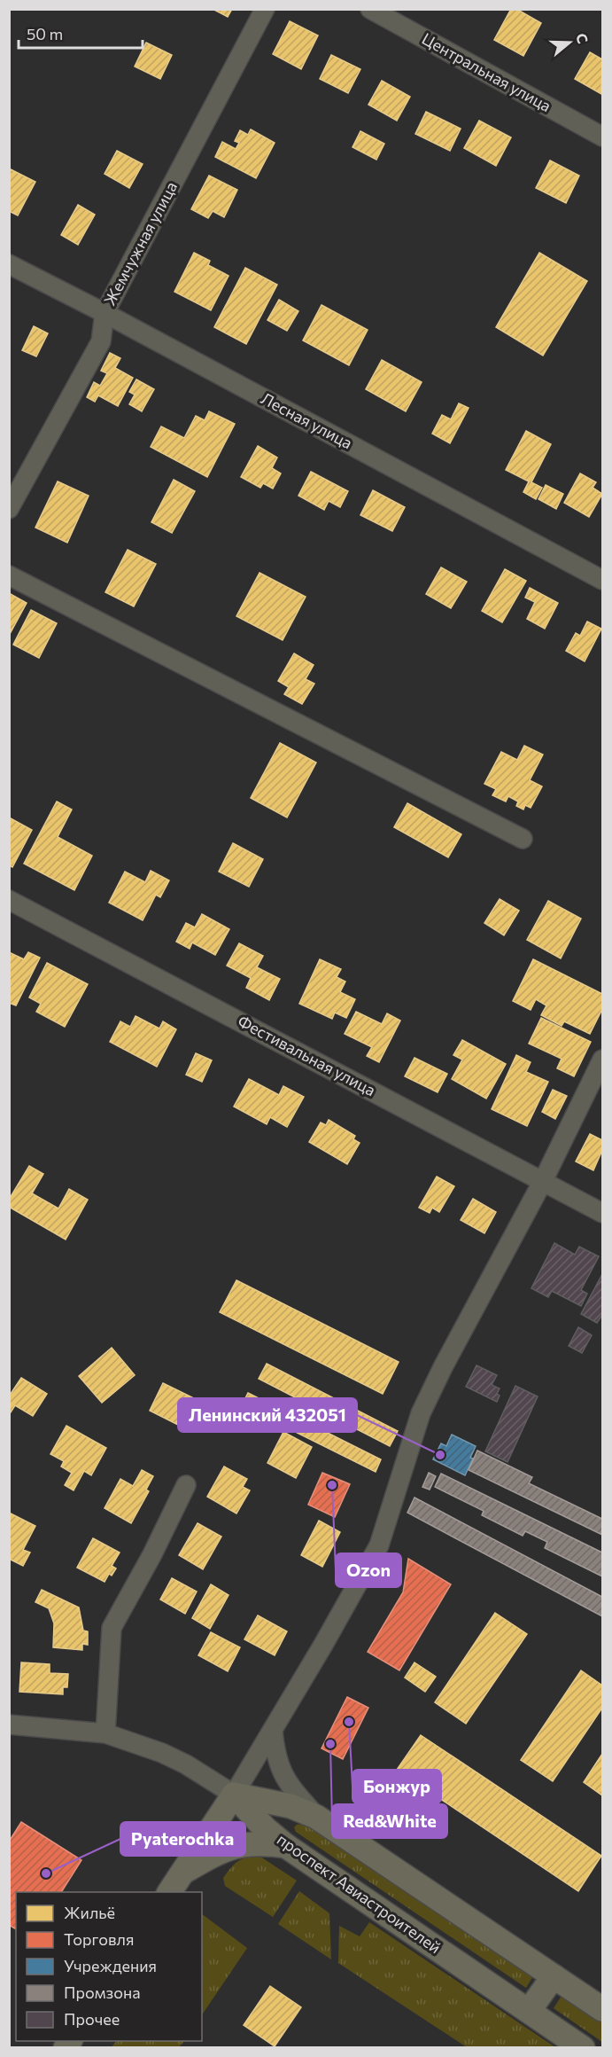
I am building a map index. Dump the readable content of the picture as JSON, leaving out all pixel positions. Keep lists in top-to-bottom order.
{
  "streets": {
    "main road": ["проспект Авиастроителей"],
    "street": [
      "Центральная улица",
      "Жемчужная улица",
      "Лесная улица",
      "Фестивальная улица"
    ]
  },
  "crossings": [
    ["Жемчужная улица", "Лесная улица"]
  ],
  "places": [
    "Ленинский 432051",
    "Ozon",
    "Бонжур",
    "Red&White",
    "Pyaterochka"
  ],
  "legend": [
    "Жильё",
    "Торговля",
    "Учреждения",
    "Промзона",
    "Прочее"
  ],
  "scale_bar": "50 m",
  "north": "right"
}
